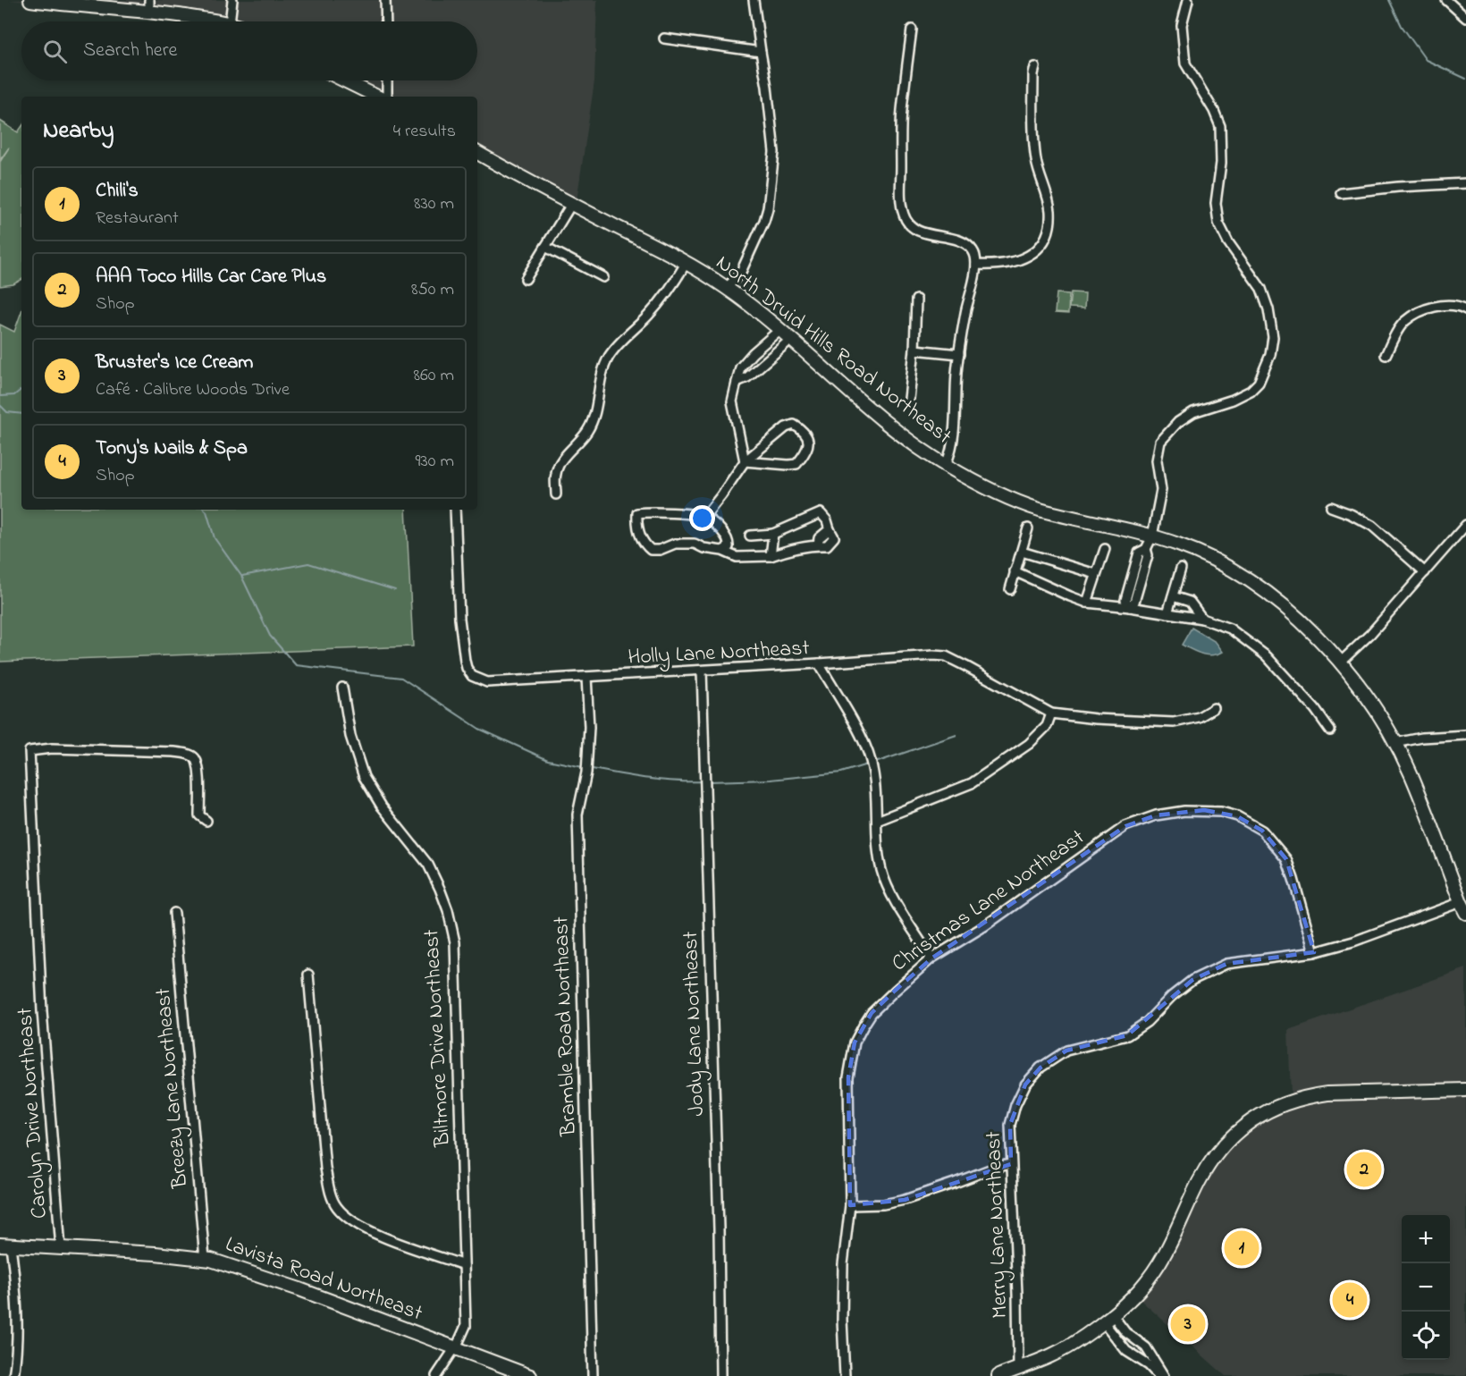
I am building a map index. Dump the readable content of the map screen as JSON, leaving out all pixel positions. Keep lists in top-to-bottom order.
{
  "streets": {
    "main road": ["North Druid Hills Road Northeast", "Lavista Road Northeast"],
    "street": [
      "Holly Lane Northeast",
      "Christmas Lane Northeast",
      "Jody Lane Northeast",
      "Bramble Road Northeast",
      "Biltmore Drive Northeast",
      "Breezy Lane Northeast",
      "Carolyn Drive Northeast",
      "Merry Lane Northeast"
    ]
  },
  "crossings": [
    ["North Druid Hills Road Northeast", "Merry Lane Northeast"],
    ["Holly Lane Northeast", "Christmas Lane Northeast"],
    ["Holly Lane Northeast", "Jody Lane Northeast"],
    ["Holly Lane Northeast", "Bramble Road Northeast"],
    ["Christmas Lane Northeast", "Merry Lane Northeast"],
    ["Biltmore Drive Northeast", "Lavista Road Northeast"],
    ["Breezy Lane Northeast", "Lavista Road Northeast"],
    ["Carolyn Drive Northeast", "Lavista Road Northeast"]
  ],
  "page": {
    "search": "Search here",
    "heading": ["Nearby", "4 results"],
    "list": [
      {
        "mark": "1",
        "name": "Chili's",
        "note": "Restaurant",
        "value": "830 m"
      },
      {
        "mark": "2",
        "name": "AAA Toco Hills Car Care Plus",
        "note": "Shop",
        "value": "850 m"
      },
      {
        "mark": "3",
        "name": "Bruster's Ice Cream",
        "note": "Café · Calibre Woods Drive",
        "value": "860 m"
      },
      {
        "mark": "4",
        "name": "Tony's Nails & Spa",
        "note": "Shop",
        "value": "930 m"
      }
    ],
    "pins": [
      "2",
      "1",
      "4",
      "3"
    ],
    "map_buttons": ["+", "−"]
  }
}
